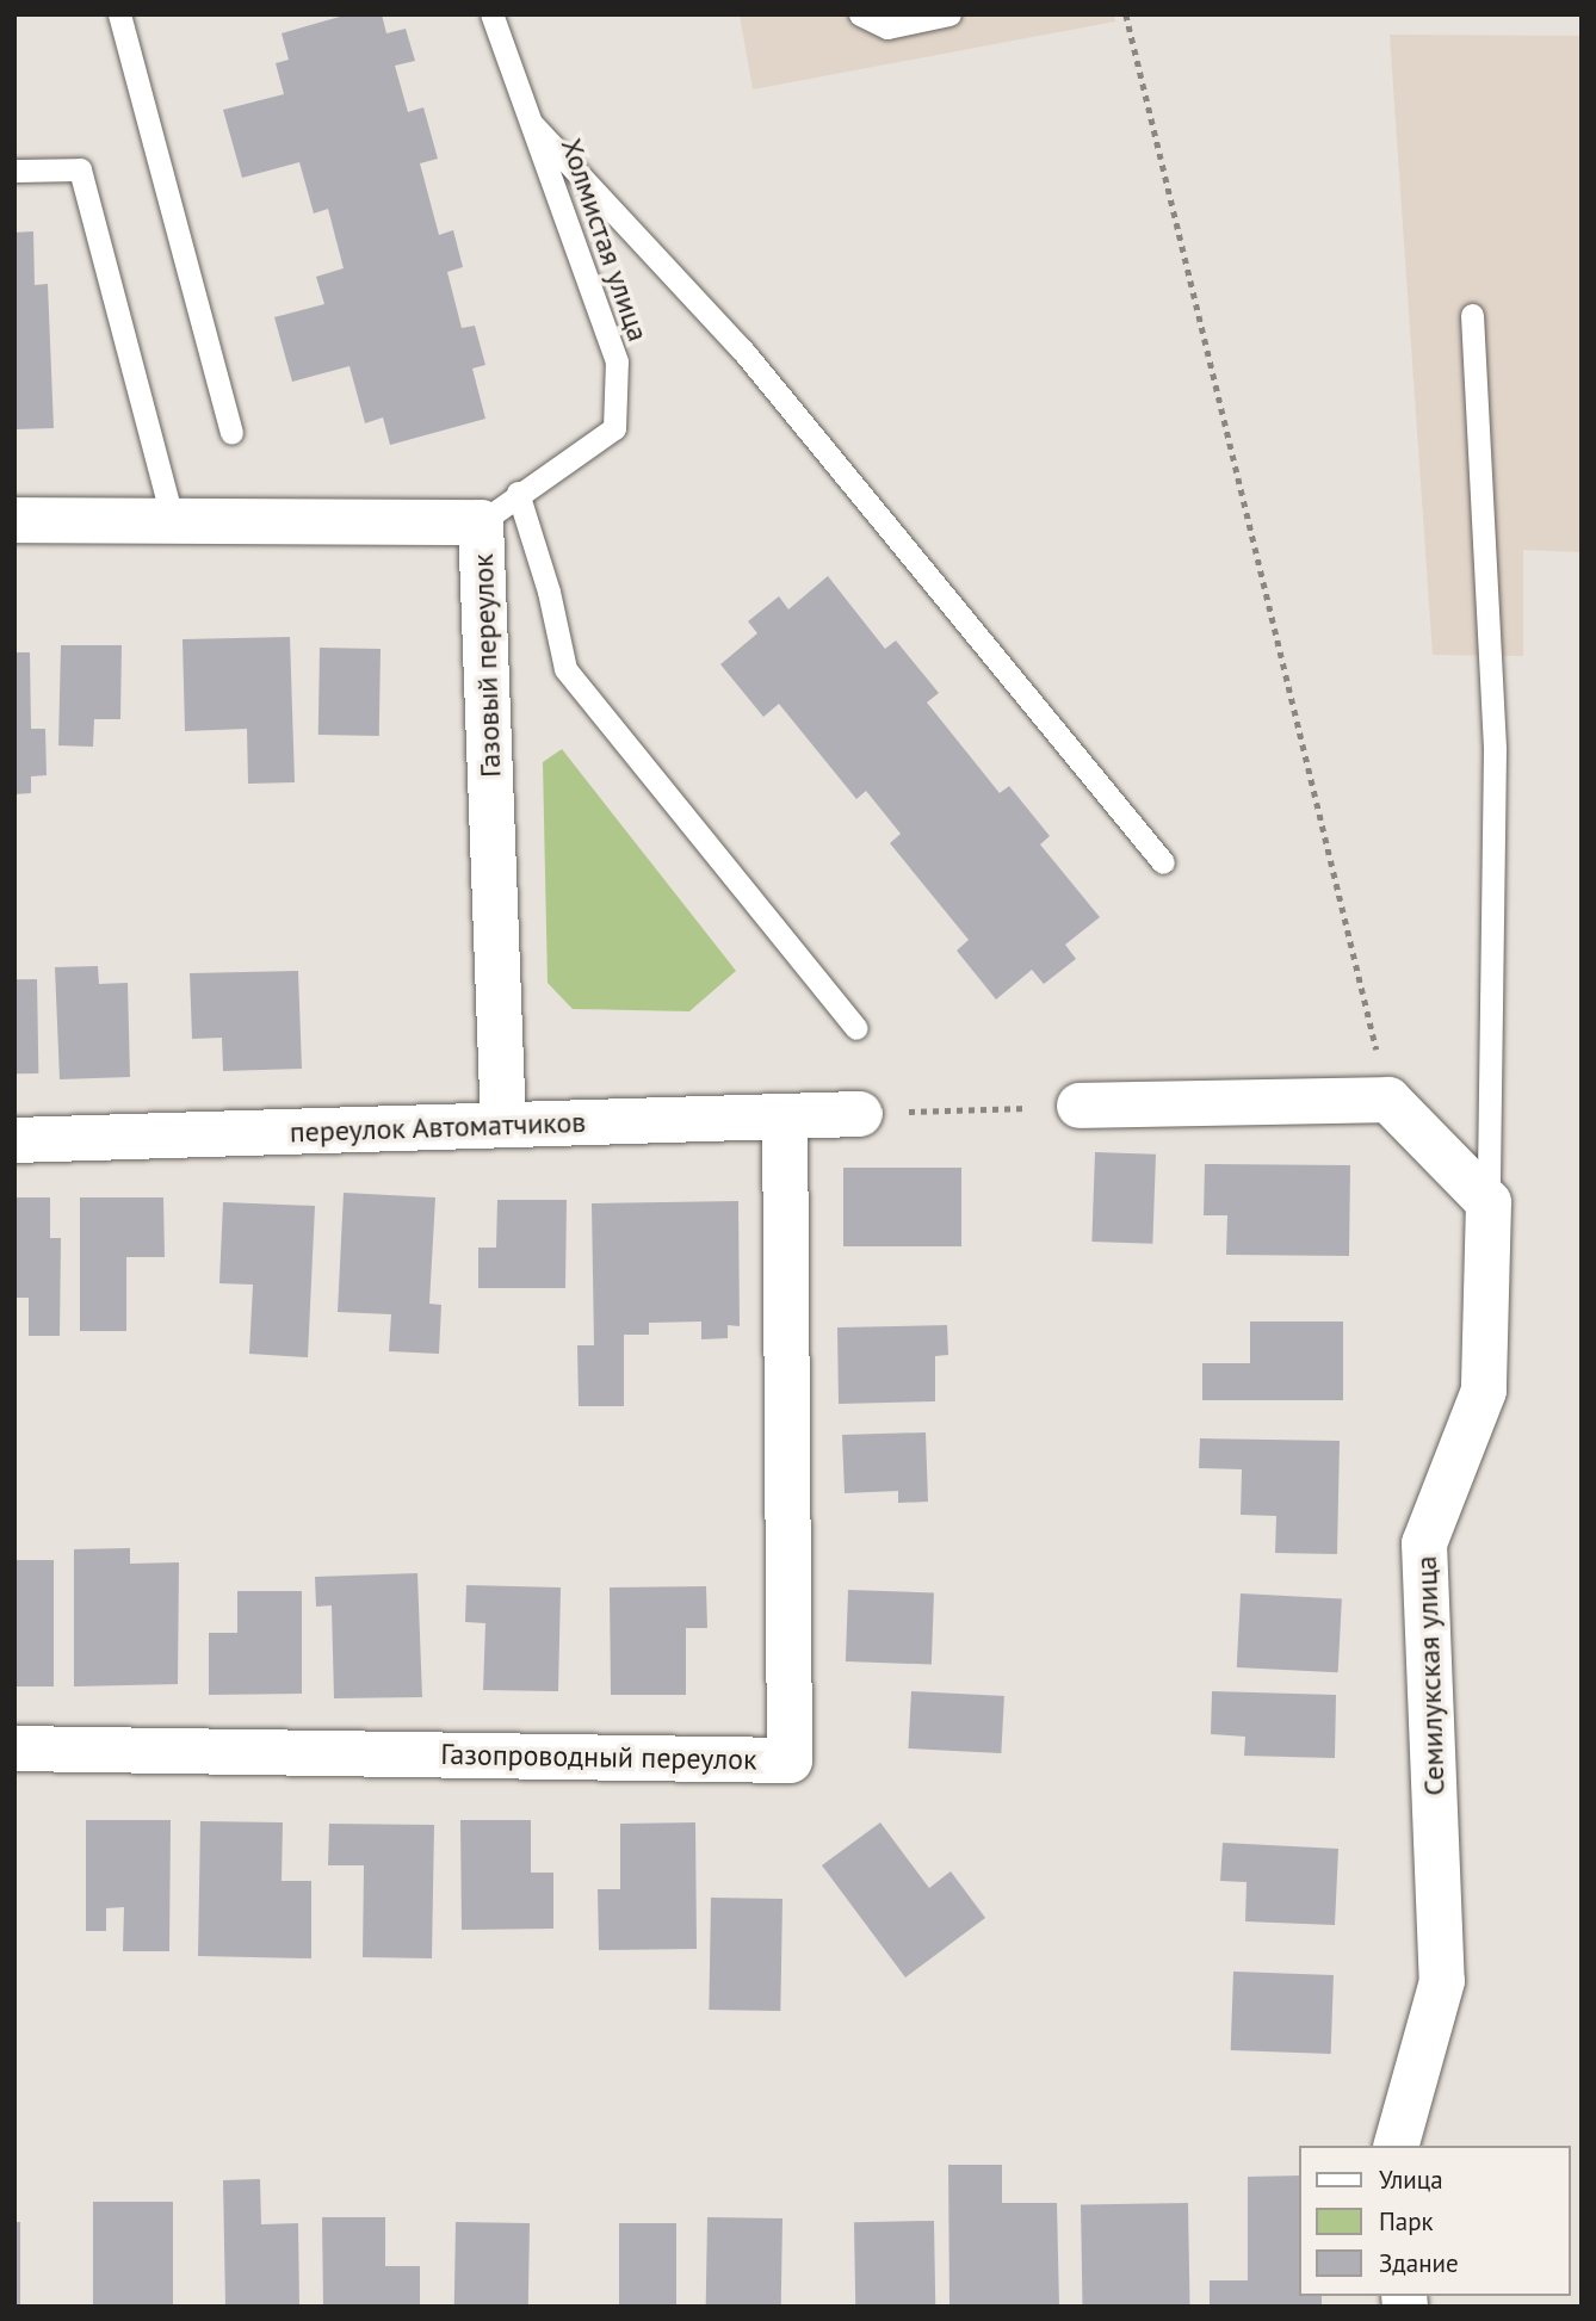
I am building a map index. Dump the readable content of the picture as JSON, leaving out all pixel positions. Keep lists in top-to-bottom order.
{
  "streets": {
    "street": [
      "Газовый переулок",
      "переулок Автоматчиков",
      "Семилукская улица",
      "Газопроводный переулок"
    ],
    "lane": ["Холмистая улица"]
  },
  "crossings": [
    ["Холмистая улица", "Газовый переулок"],
    ["Газовый переулок", "переулок Автоматчиков"],
    ["переулок Автоматчиков", "Газопроводный переулок"]
  ],
  "legend": ["Улица", "Парк", "Здание"]
}
